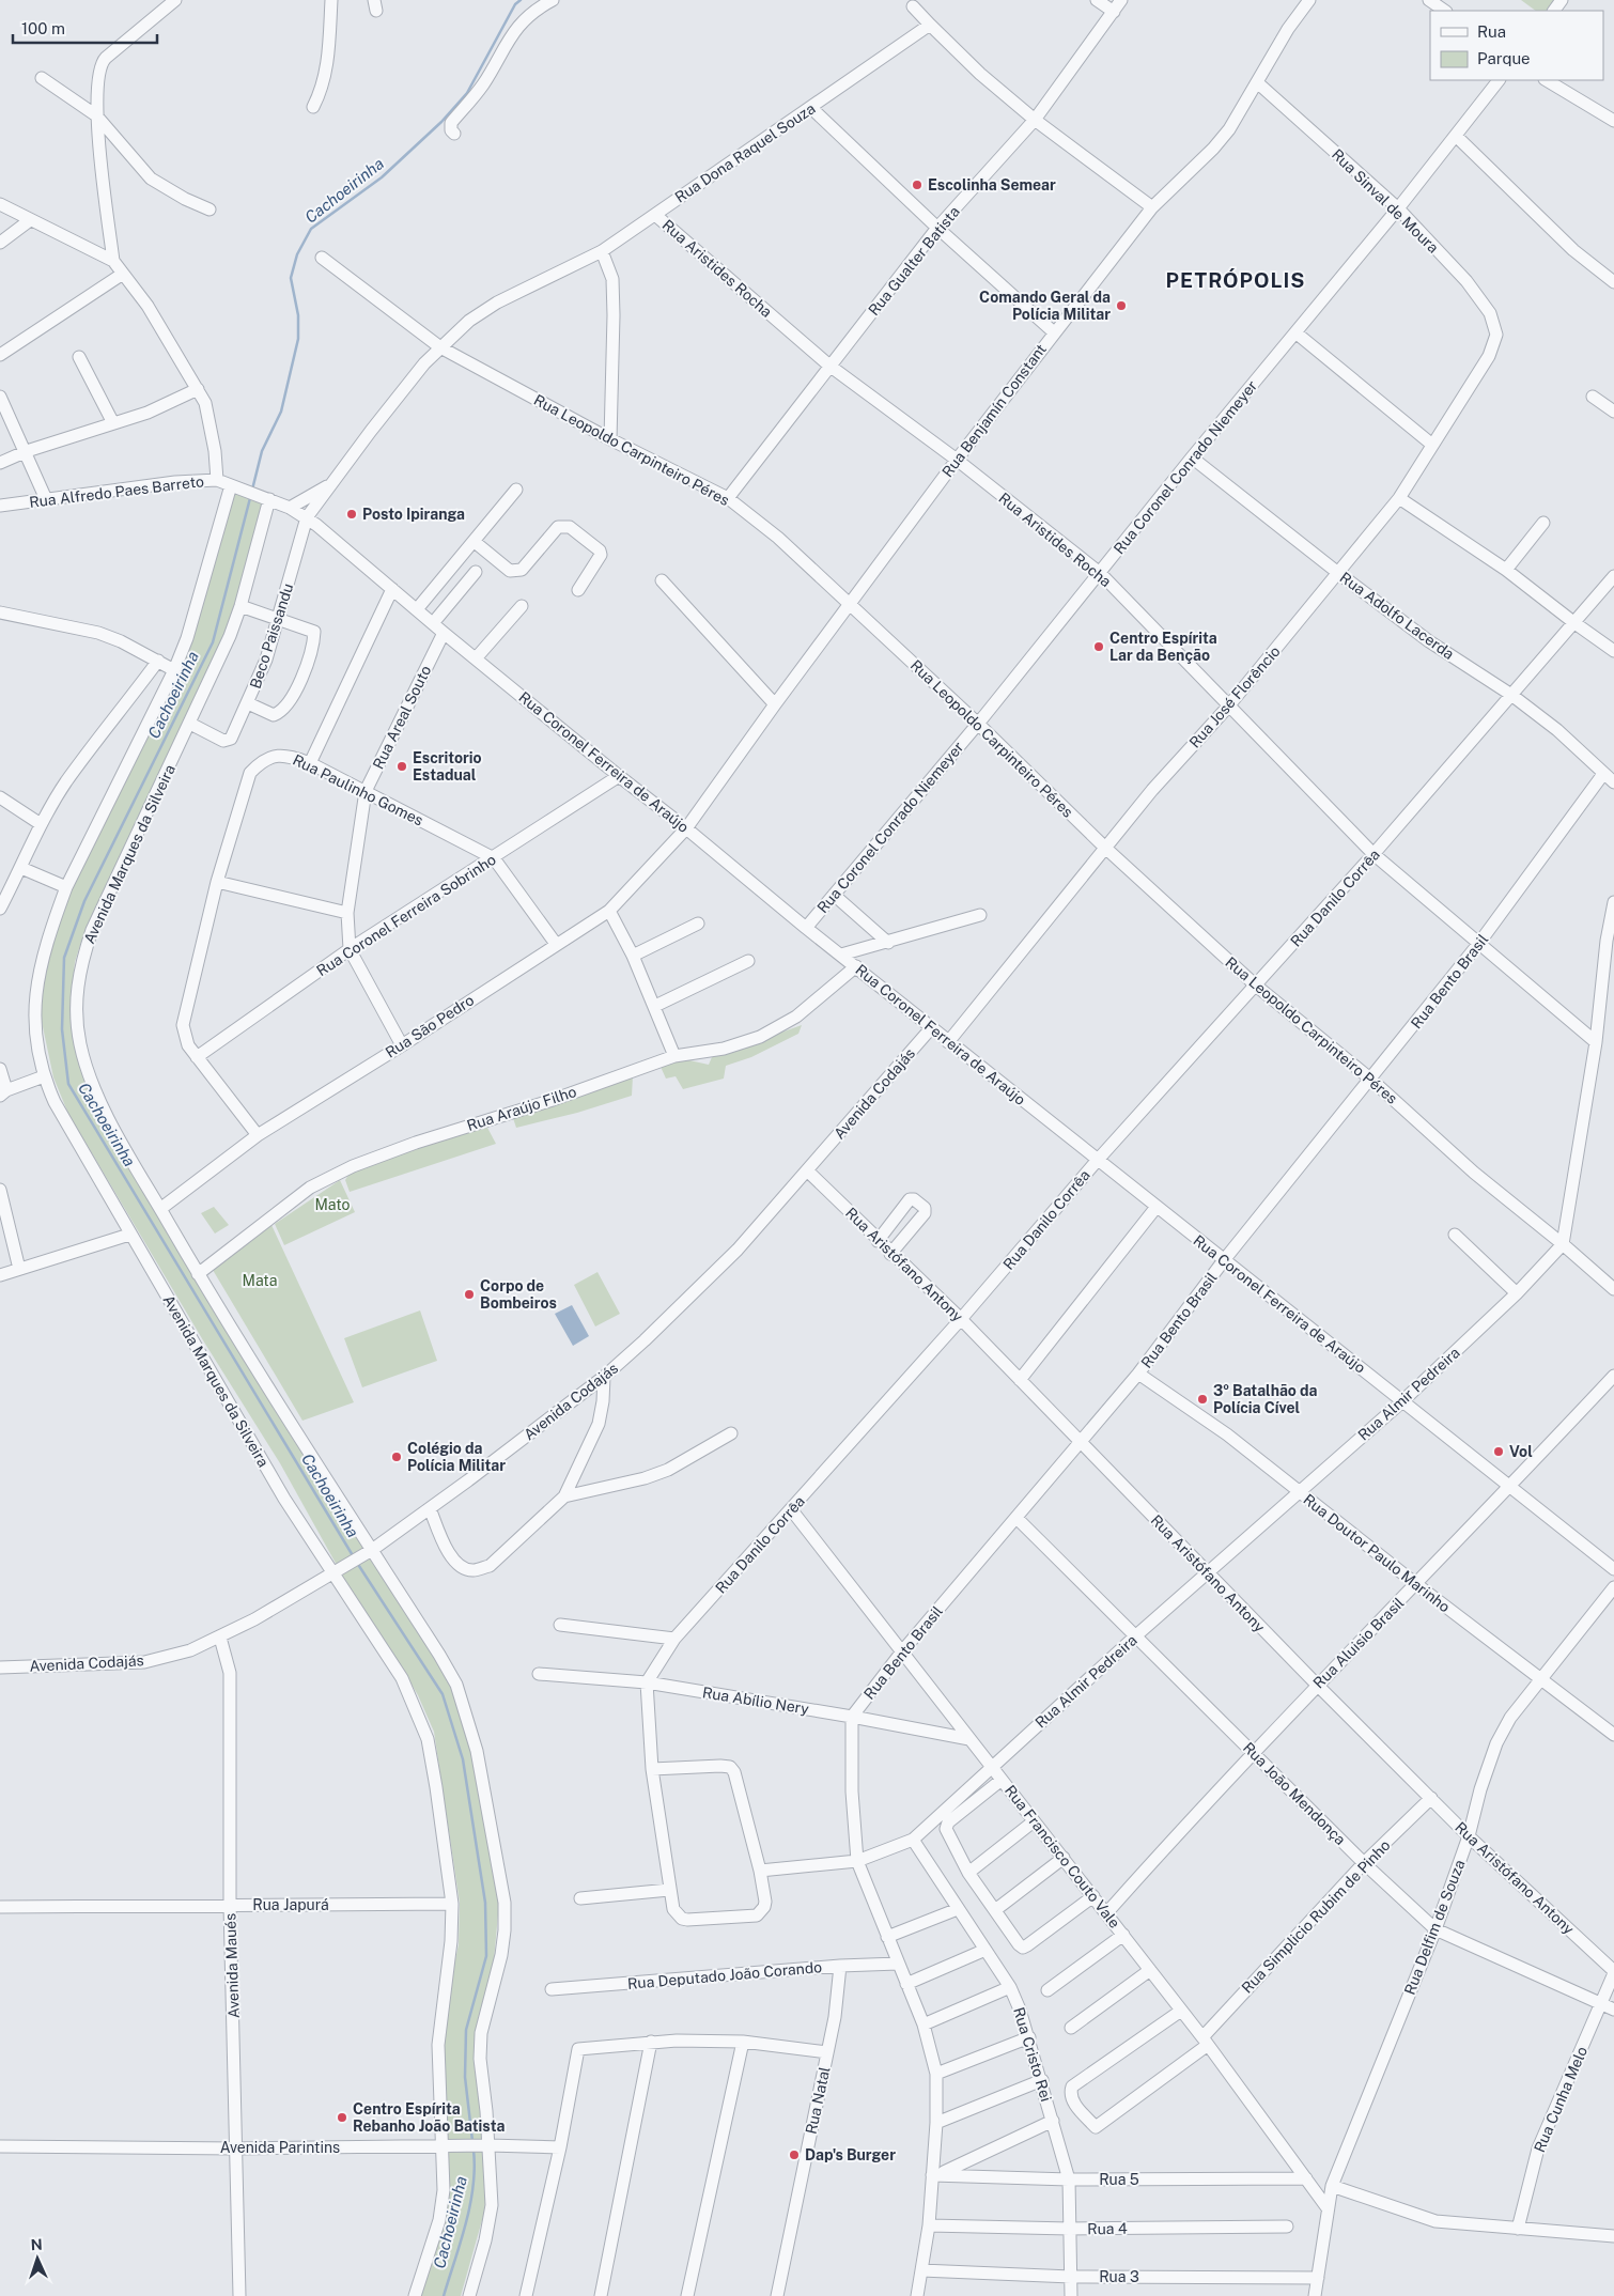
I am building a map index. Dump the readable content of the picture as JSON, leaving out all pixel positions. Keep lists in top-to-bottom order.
{
  "streets": {
    "street": [
      "Rua Dona Raquel Souza",
      "Rua Sinval de Moura",
      "Rua Gualter Batista",
      "Rua Aristides Rocha",
      "Rua Benjamín Constant",
      "Rua Leopoldo Carpinteiro Péres",
      "Rua Coronel Conrado Niemeyer",
      "Rua Alfredo Paes Barreto",
      "Rua Adolfo Lacerda",
      "Beco Paissandu",
      "Rua José Florêncio",
      "Rua Areal Souto",
      "Rua Coronel Ferreira de Araújo",
      "Rua Paulinho Gomes",
      "Avenida Marques da Silveira",
      "Rua Danilo Corrêa",
      "Rua Coronel Ferreira Sobrinho",
      "Rua Bento Brasil",
      "Rua São Pedro",
      "Avenida Codajás",
      "Rua Araújo Filho",
      "Rua Aristófano Antony",
      "Rua Almir Pedreira",
      "Rua Doutor Paulo Marinho",
      "Rua Aluisio Brasil",
      "Rua Abílio Nery",
      "Rua João Mendonça",
      "Rua Francisco Couto Vale",
      "Rua Japurá",
      "Rua Simplicio Rubim de Pinho",
      "Rua Delfim de Souza",
      "Avenida Maués",
      "Rua Deputado João Corando",
      "Rua Cristo Rei",
      "Rua Cunha Melo",
      "Rua Natal",
      "Avenida Parintins",
      "Rua 5",
      "Rua 4",
      "Rua 3"
    ]
  },
  "crossings": [
    ["Rua Dona Raquel Souza", "Rua Aristides Rocha"],
    ["Rua Dona Raquel Souza", "Rua Leopoldo Carpinteiro Péres"],
    ["Rua Dona Raquel Souza", "Beco Paissandu"],
    ["Rua Dona Raquel Souza", "Rua Coronel Ferreira de Araújo"],
    ["Rua Sinval de Moura", "Rua Benjamín Constant"],
    ["Rua Sinval de Moura", "Rua Coronel Conrado Niemeyer"],
    ["Rua Sinval de Moura", "Rua José Florêncio"],
    ["Rua Gualter Batista", "Rua Aristides Rocha"],
    ["Rua Gualter Batista", "Rua Leopoldo Carpinteiro Péres"],
    ["Rua Aristides Rocha", "Rua Benjamín Constant"],
    ["Rua Aristides Rocha", "Rua Coronel Conrado Niemeyer"],
    ["Rua Aristides Rocha", "Rua José Florêncio"],
    ["Rua Aristides Rocha", "Rua Danilo Corrêa"],
    ["Rua Aristides Rocha", "Rua Bento Brasil"],
    ["Rua Benjamín Constant", "Rua Leopoldo Carpinteiro Péres"],
    ["Rua Benjamín Constant", "Rua Coronel Ferreira de Araújo"],
    ["Rua Benjamín Constant", "Rua São Pedro"],
    ["Rua Leopoldo Carpinteiro Péres", "Rua Coronel Conrado Niemeyer"],
    ["Rua Leopoldo Carpinteiro Péres", "Rua José Florêncio"],
    ["Rua Leopoldo Carpinteiro Péres", "Rua Danilo Corrêa"],
    ["Rua Leopoldo Carpinteiro Péres", "Rua Bento Brasil"],
    ["Rua Leopoldo Carpinteiro Péres", "Rua Almir Pedreira"],
    ["Rua Coronel Conrado Niemeyer", "Rua Adolfo Lacerda"],
    ["Rua Coronel Conrado Niemeyer", "Rua Coronel Ferreira de Araújo"],
    ["Rua Alfredo Paes Barreto", "Rua Coronel Ferreira de Araújo"],
    ["Rua Alfredo Paes Barreto", "Avenida Marques da Silveira"],
    ["Rua Adolfo Lacerda", "Rua José Florêncio"],
    ["Rua Adolfo Lacerda", "Rua Danilo Corrêa"],
    ["Rua Adolfo Lacerda", "Rua Bento Brasil"],
    ["Beco Paissandu", "Rua Coronel Ferreira de Araújo"],
    ["Beco Paissandu", "Avenida Marques da Silveira"],
    ["Rua José Florêncio", "Rua Coronel Ferreira de Araújo"],
    ["Rua Areal Souto", "Rua Coronel Ferreira de Araújo"],
    ["Rua Areal Souto", "Rua Paulinho Gomes"],
    ["Rua Areal Souto", "Rua Coronel Ferreira Sobrinho"],
    ["Rua Areal Souto", "Rua São Pedro"],
    ["Rua Coronel Ferreira de Araújo", "Avenida Marques da Silveira"],
    ["Rua Coronel Ferreira de Araújo", "Rua Danilo Corrêa"],
    ["Rua Coronel Ferreira de Araújo", "Rua Coronel Ferreira Sobrinho"],
    ["Rua Coronel Ferreira de Araújo", "Rua Bento Brasil"],
    ["Rua Coronel Ferreira de Araújo", "Rua São Pedro"],
    ["Rua Coronel Ferreira de Araújo", "Avenida Codajás"],
    ["Rua Coronel Ferreira de Araújo", "Rua Araújo Filho"],
    ["Rua Coronel Ferreira de Araújo", "Rua Almir Pedreira"],
    ["Rua Coronel Ferreira de Araújo", "Rua Aluisio Brasil"],
    ["Rua Paulinho Gomes", "Rua Coronel Ferreira Sobrinho"],
    ["Rua Paulinho Gomes", "Rua São Pedro"],
    ["Avenida Marques da Silveira", "Rua São Pedro"],
    ["Avenida Marques da Silveira", "Avenida Codajás"],
    ["Avenida Marques da Silveira", "Rua Araújo Filho"],
    ["Avenida Marques da Silveira", "Rua Japurá"],
    ["Avenida Marques da Silveira", "Avenida Parintins"],
    ["Rua Danilo Corrêa", "Rua Aristófano Antony"],
    ["Rua Danilo Corrêa", "Rua Abílio Nery"],
    ["Rua Danilo Corrêa", "Rua Francisco Couto Vale"],
    ["Rua Bento Brasil", "Rua Aristófano Antony"],
    ["Rua Bento Brasil", "Rua Doutor Paulo Marinho"],
    ["Rua Bento Brasil", "Rua Abílio Nery"],
    ["Rua Bento Brasil", "Rua João Mendonça"],
    ["Rua Bento Brasil", "Rua Francisco Couto Vale"],
    ["Avenida Codajás", "Rua Aristófano Antony"],
    ["Avenida Codajás", "Avenida Maués"],
    ["Rua Aristófano Antony", "Rua Almir Pedreira"],
    ["Rua Aristófano Antony", "Rua Aluisio Brasil"],
    ["Rua Aristófano Antony", "Rua Simplicio Rubim de Pinho"],
    ["Rua Aristófano Antony", "Rua Delfim de Souza"],
    ["Rua Aristófano Antony", "Rua Cunha Melo"],
    ["Rua Almir Pedreira", "Rua Doutor Paulo Marinho"],
    ["Rua Almir Pedreira", "Rua João Mendonça"],
    ["Rua Almir Pedreira", "Rua Francisco Couto Vale"],
    ["Rua Almir Pedreira", "Rua Cristo Rei"],
    ["Rua Doutor Paulo Marinho", "Rua Aluisio Brasil"],
    ["Rua Doutor Paulo Marinho", "Rua Delfim de Souza"],
    ["Rua Aluisio Brasil", "Rua João Mendonça"],
    ["Rua Aluisio Brasil", "Rua Francisco Couto Vale"],
    ["Rua Abílio Nery", "Rua Francisco Couto Vale"],
    ["Rua João Mendonça", "Rua Simplicio Rubim de Pinho"],
    ["Rua João Mendonça", "Rua Delfim de Souza"],
    ["Rua João Mendonça", "Rua Cunha Melo"],
    ["Rua Francisco Couto Vale", "Rua Simplicio Rubim de Pinho"],
    ["Rua Francisco Couto Vale", "Rua Delfim de Souza"],
    ["Rua Francisco Couto Vale", "Rua 5"],
    ["Rua Japurá", "Avenida Maués"],
    ["Rua Delfim de Souza", "Rua 3"],
    ["Avenida Maués", "Avenida Parintins"],
    ["Rua Deputado João Corando", "Rua Natal"],
    ["Rua Cristo Rei", "Rua 5"],
    ["Rua Cristo Rei", "Rua 4"],
    ["Rua Cristo Rei", "Rua 3"]
  ],
  "districts": ["PETRÓPOLIS"],
  "water": ["Cachoeirinha"],
  "parks": ["Mato", "Mata"],
  "places": [
    "Escolinha Semear",
    "Comando Geral da Polícia Militar",
    "Posto Ipiranga",
    "Centro Espírita Lar da Benção",
    "Escritorio Estadual",
    "Corpo de Bombeiros",
    "3º Batalhão da Polícia Cível",
    "Vol",
    "Colégio da Polícia Militar",
    "Centro Espírita Rebanho João Batista",
    "Dap's Burger"
  ],
  "legend": ["Rua", "Parque"],
  "scale_bar": "100 m",
  "north": "top"
}
